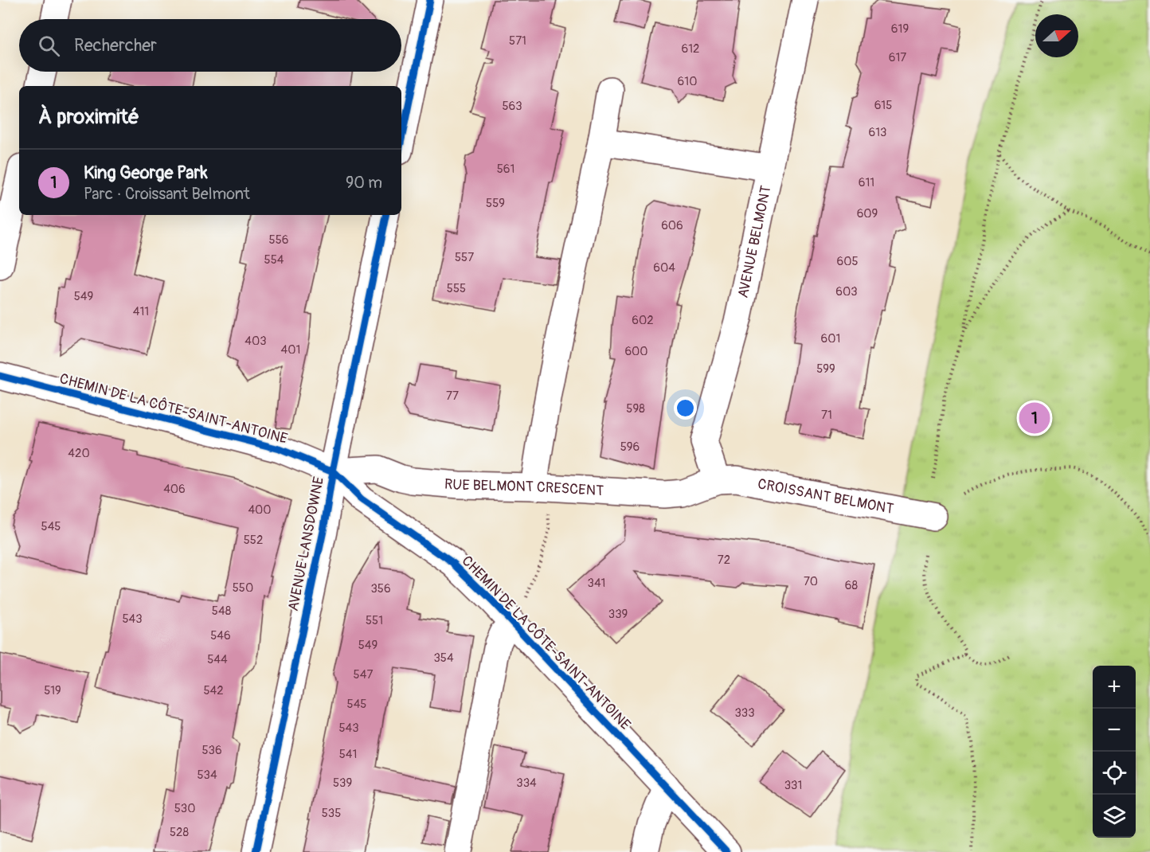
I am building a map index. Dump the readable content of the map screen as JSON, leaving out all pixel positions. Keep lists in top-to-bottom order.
{
  "streets": {
    "street": [
      "AVENUE BELMONT",
      "CHEMIN DE LA CÔTE-SAINT-ANTOINE",
      "RUE BELMONT CRESCENT",
      "CROISSANT BELMONT",
      "AVENUE LANSDOWNE"
    ]
  },
  "crossings": [
    ["AVENUE BELMONT", "RUE BELMONT CRESCENT"],
    ["AVENUE BELMONT", "CROISSANT BELMONT"],
    ["CHEMIN DE LA CÔTE-SAINT-ANTOINE", "RUE BELMONT CRESCENT"],
    ["CHEMIN DE LA CÔTE-SAINT-ANTOINE", "AVENUE LANSDOWNE"],
    ["RUE BELMONT CRESCENT", "CROISSANT BELMONT"],
    ["RUE BELMONT CRESCENT", "AVENUE LANSDOWNE"]
  ],
  "house_numbers": [
    "619",
    "571",
    "612",
    "617",
    "610",
    "615",
    "563",
    "613",
    "561",
    "611",
    "559",
    "609",
    "606",
    "556",
    "557",
    "554",
    "605",
    "604",
    "555",
    "603",
    "549",
    "411",
    "602",
    "601",
    "403",
    "401",
    "600",
    "599",
    "77",
    "598",
    "71",
    "596",
    "420",
    "406",
    "400",
    "545",
    "552",
    "72",
    "70",
    "341",
    "68",
    "550",
    "356",
    "548",
    "339",
    "543",
    "551",
    "546",
    "549",
    "354",
    "544",
    "547",
    "519",
    "542",
    "545",
    "333",
    "543",
    "536",
    "541",
    "534",
    "539",
    "334",
    "331",
    "530",
    "535",
    "528"
  ],
  "north": "right",
  "page": {
    "search": "Rechercher",
    "heading": "À proximité",
    "list": [
      {
        "mark": "1",
        "name": "King George Park",
        "note": "Parc · Croissant Belmont",
        "value": "90 m"
      }
    ],
    "pins": "1",
    "map_buttons": ["+", "−"]
  }
}
